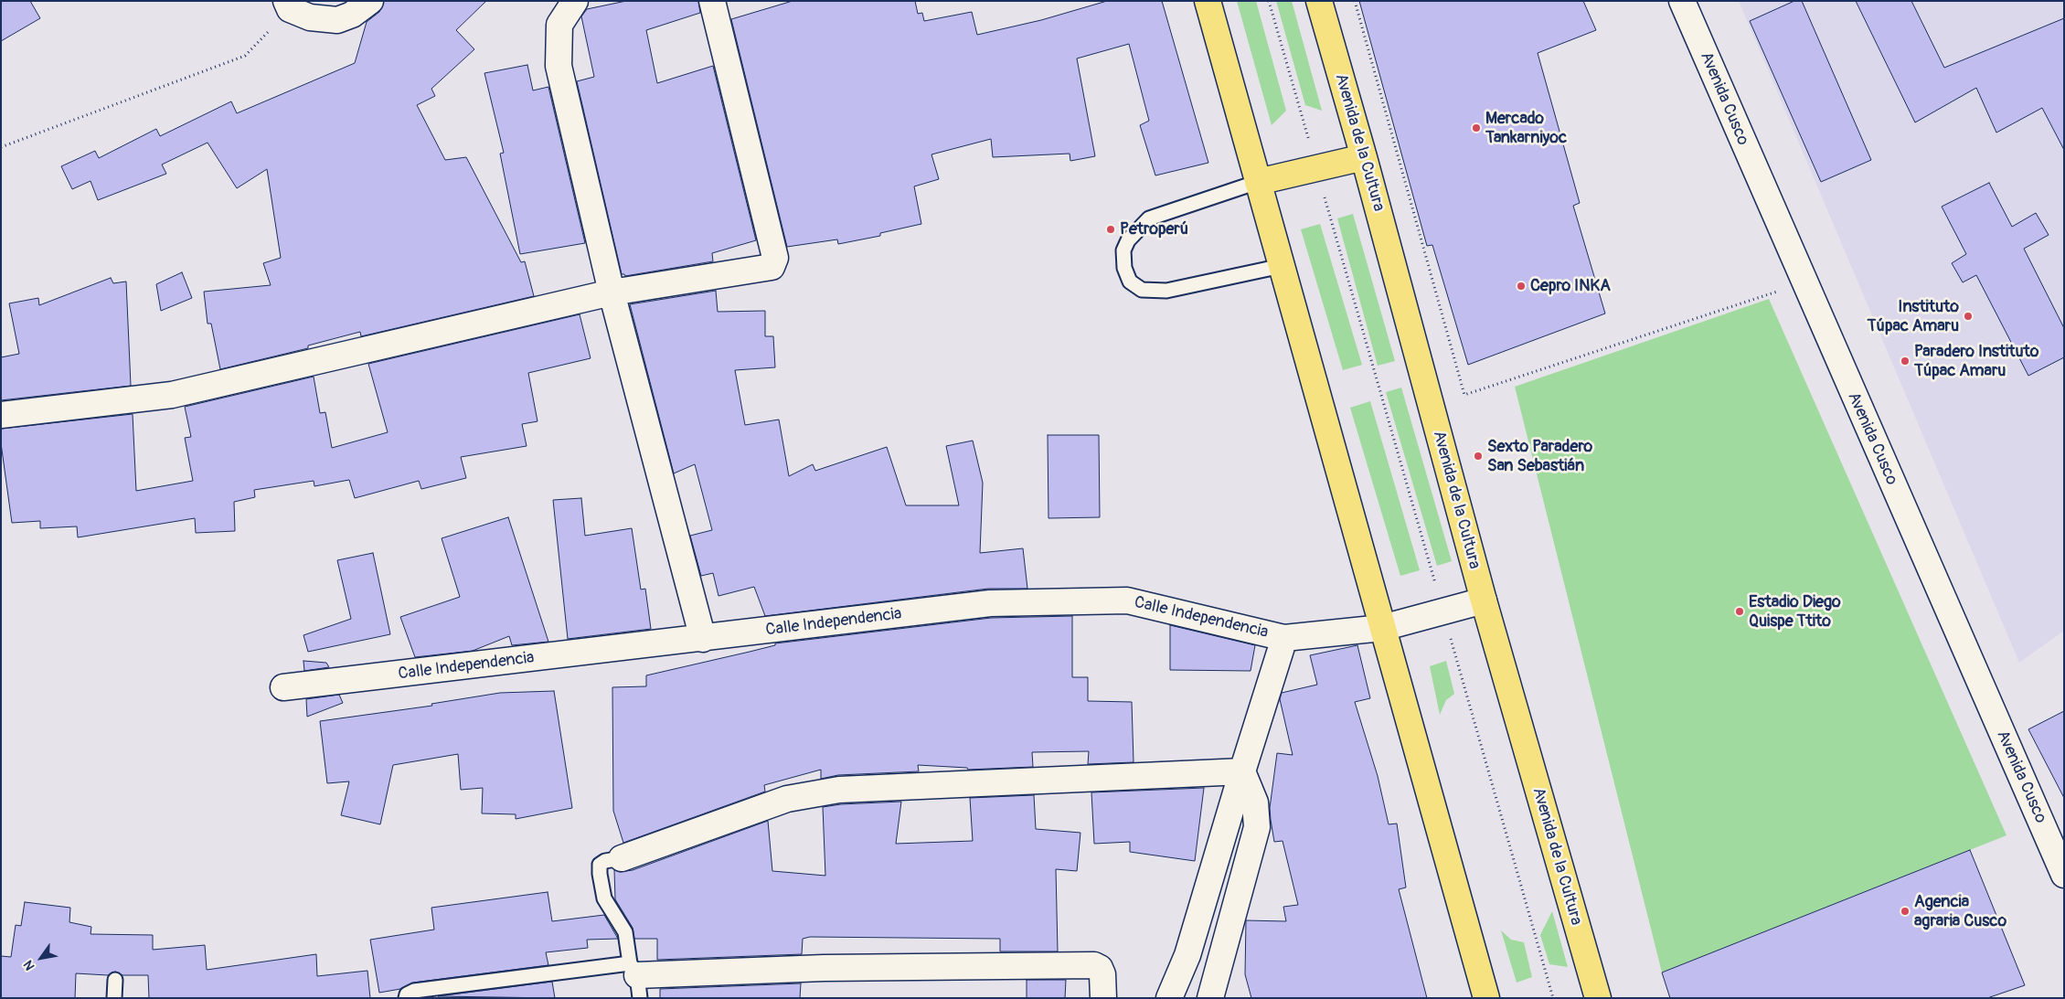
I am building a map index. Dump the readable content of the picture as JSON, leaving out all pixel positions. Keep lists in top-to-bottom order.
{
  "streets": {
    "highway": ["Avenida de la Cultura"],
    "street": ["Avenida Cusco", "Calle Independencia"]
  },
  "crossings": [
    ["Avenida de la Cultura", "Calle Independencia"]
  ],
  "places": [
    "Mercado Tankarniyoc",
    "Petroperú",
    "Cepro INKA",
    "Instituto Túpac Amaru",
    "Paradero Instituto Túpac Amaru",
    "Sexto Paradero San Sebastián",
    "Estadio Diego Quispe Ttito",
    "Agencia agraria Cusco"
  ],
  "north": "bottom left"
}
